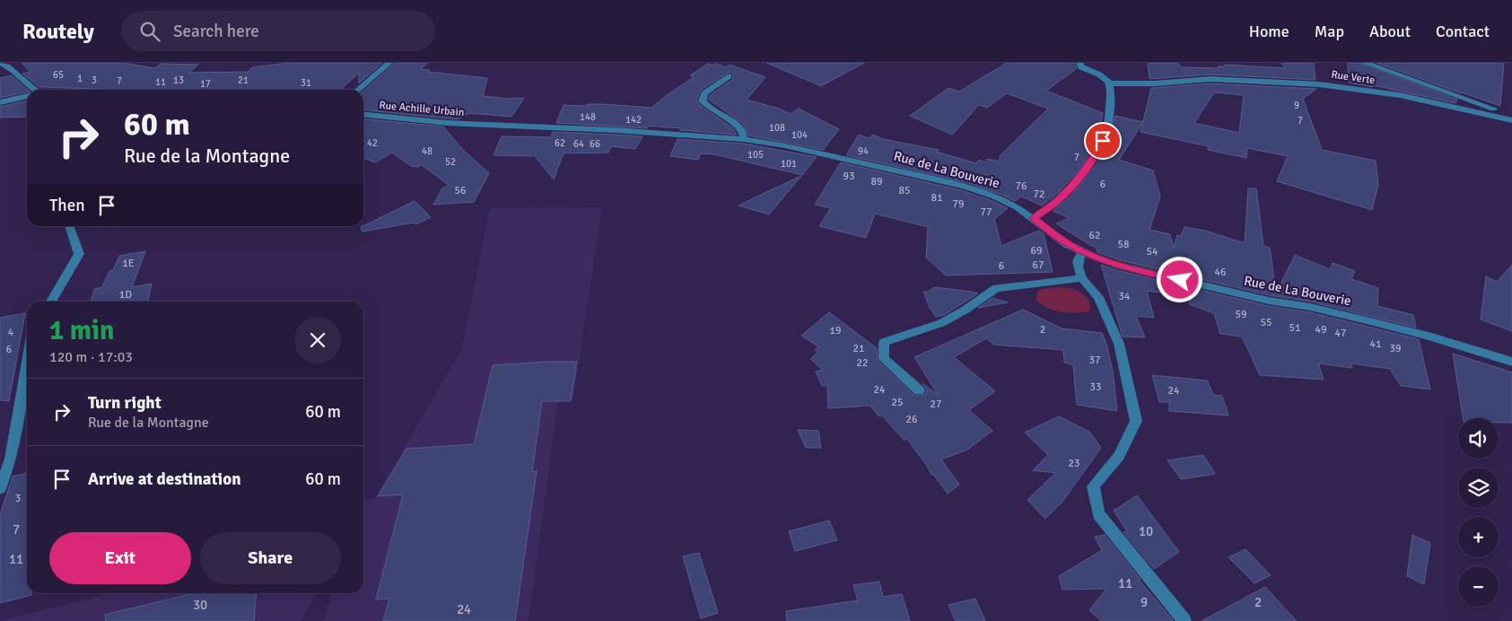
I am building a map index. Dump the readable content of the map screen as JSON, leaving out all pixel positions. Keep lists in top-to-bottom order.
{
  "streets": {
    "street": ["Rue Verte", "Rue Achille Urbain", "Rue de La Bouverie"]
  },
  "crossings": [
    ["Rue Achille Urbain", "Rue de La Bouverie"]
  ],
  "house_numbers": [
    "65",
    "1",
    "3",
    "13",
    "21",
    "7",
    "11",
    "31",
    "17",
    "9",
    "148",
    "142",
    "7",
    "108",
    "104",
    "42",
    "62",
    "64",
    "66",
    "48",
    "94",
    "105",
    "7",
    "52",
    "101",
    "93",
    "89",
    "6",
    "76",
    "56",
    "85",
    "72",
    "81",
    "79",
    "77",
    "62",
    "58",
    "69",
    "54",
    "1E",
    "67",
    "6",
    "46",
    "1D",
    "34",
    "59",
    "55",
    "51",
    "2",
    "49",
    "19",
    "4",
    "47",
    "41",
    "21",
    "39",
    "6",
    "37",
    "22",
    "33",
    "24",
    "24",
    "25",
    "27",
    "26",
    "23",
    "3",
    "7",
    "10",
    "11",
    "11",
    "9",
    "2",
    "30",
    "24"
  ],
  "page": {
    "header": "Routely",
    "search": "Search here",
    "nav": [
      "Home",
      "Map",
      "About",
      "Contact"
    ],
    "turn": ["60 m", "Rue de la Montagne"],
    "then": "Then",
    "heading": ["1 min", "120 m · 17:03"],
    "list": [
      {
        "name": "Turn right",
        "note": "Rue de la Montagne",
        "value": "60 m"
      },
      {
        "name": "Arrive at destination",
        "value": "60 m"
      }
    ],
    "map_buttons": ["+", "−"],
    "buttons": ["Exit", "Share"]
  }
}
